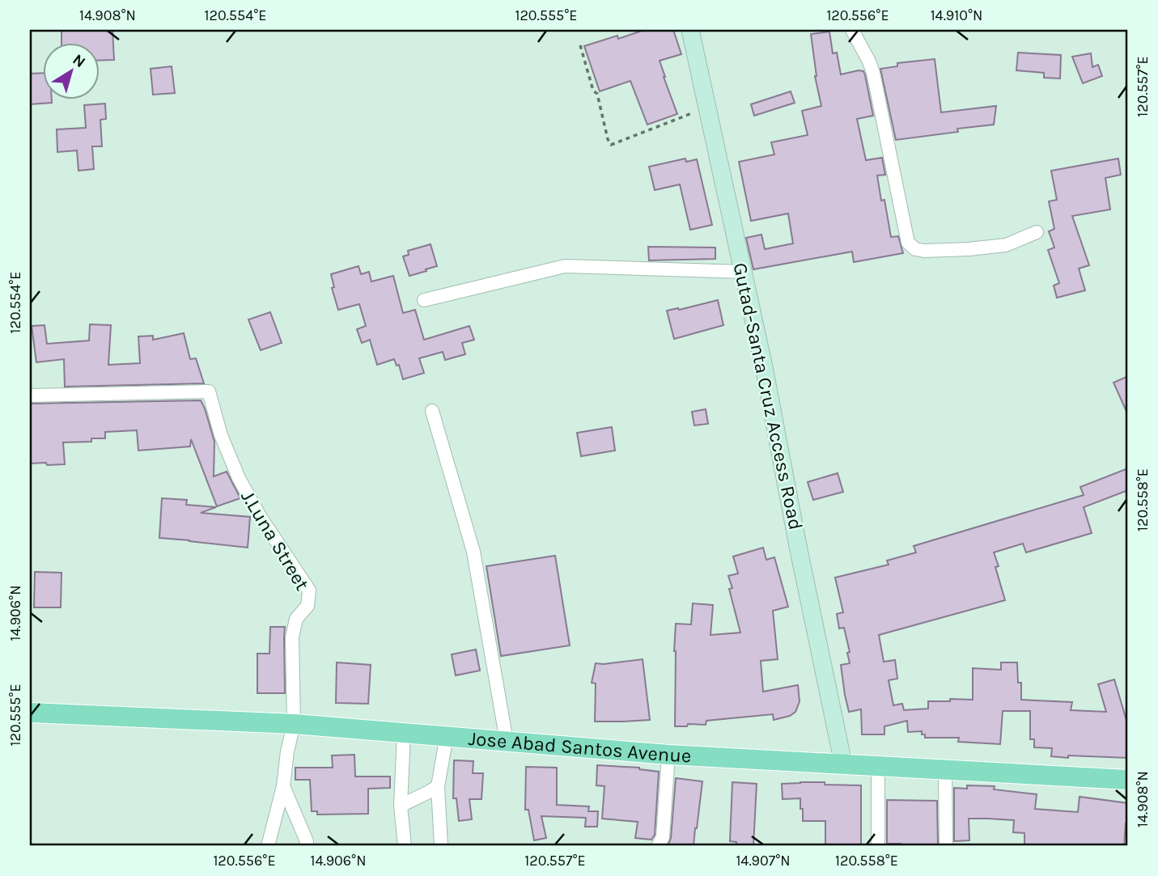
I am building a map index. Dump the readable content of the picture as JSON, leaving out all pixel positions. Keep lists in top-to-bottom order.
{
  "streets": {
    "main road": ["Gutad-Santa Cruz Access Road", "Jose Abad Santos Avenue"],
    "street": ["J.Luna Street"]
  },
  "crossings": [
    ["Gutad-Santa Cruz Access Road", "Jose Abad Santos Avenue"],
    ["J.Luna Street", "Jose Abad Santos Avenue"]
  ],
  "north": "top right",
  "coordinates": [
    "14.908°N",
    "120.554°E",
    "120.555°E",
    "120.556°E",
    "14.910°N",
    "120.557°E",
    "120.558°E",
    "14.906°N",
    "14.907°N"
  ]
}
